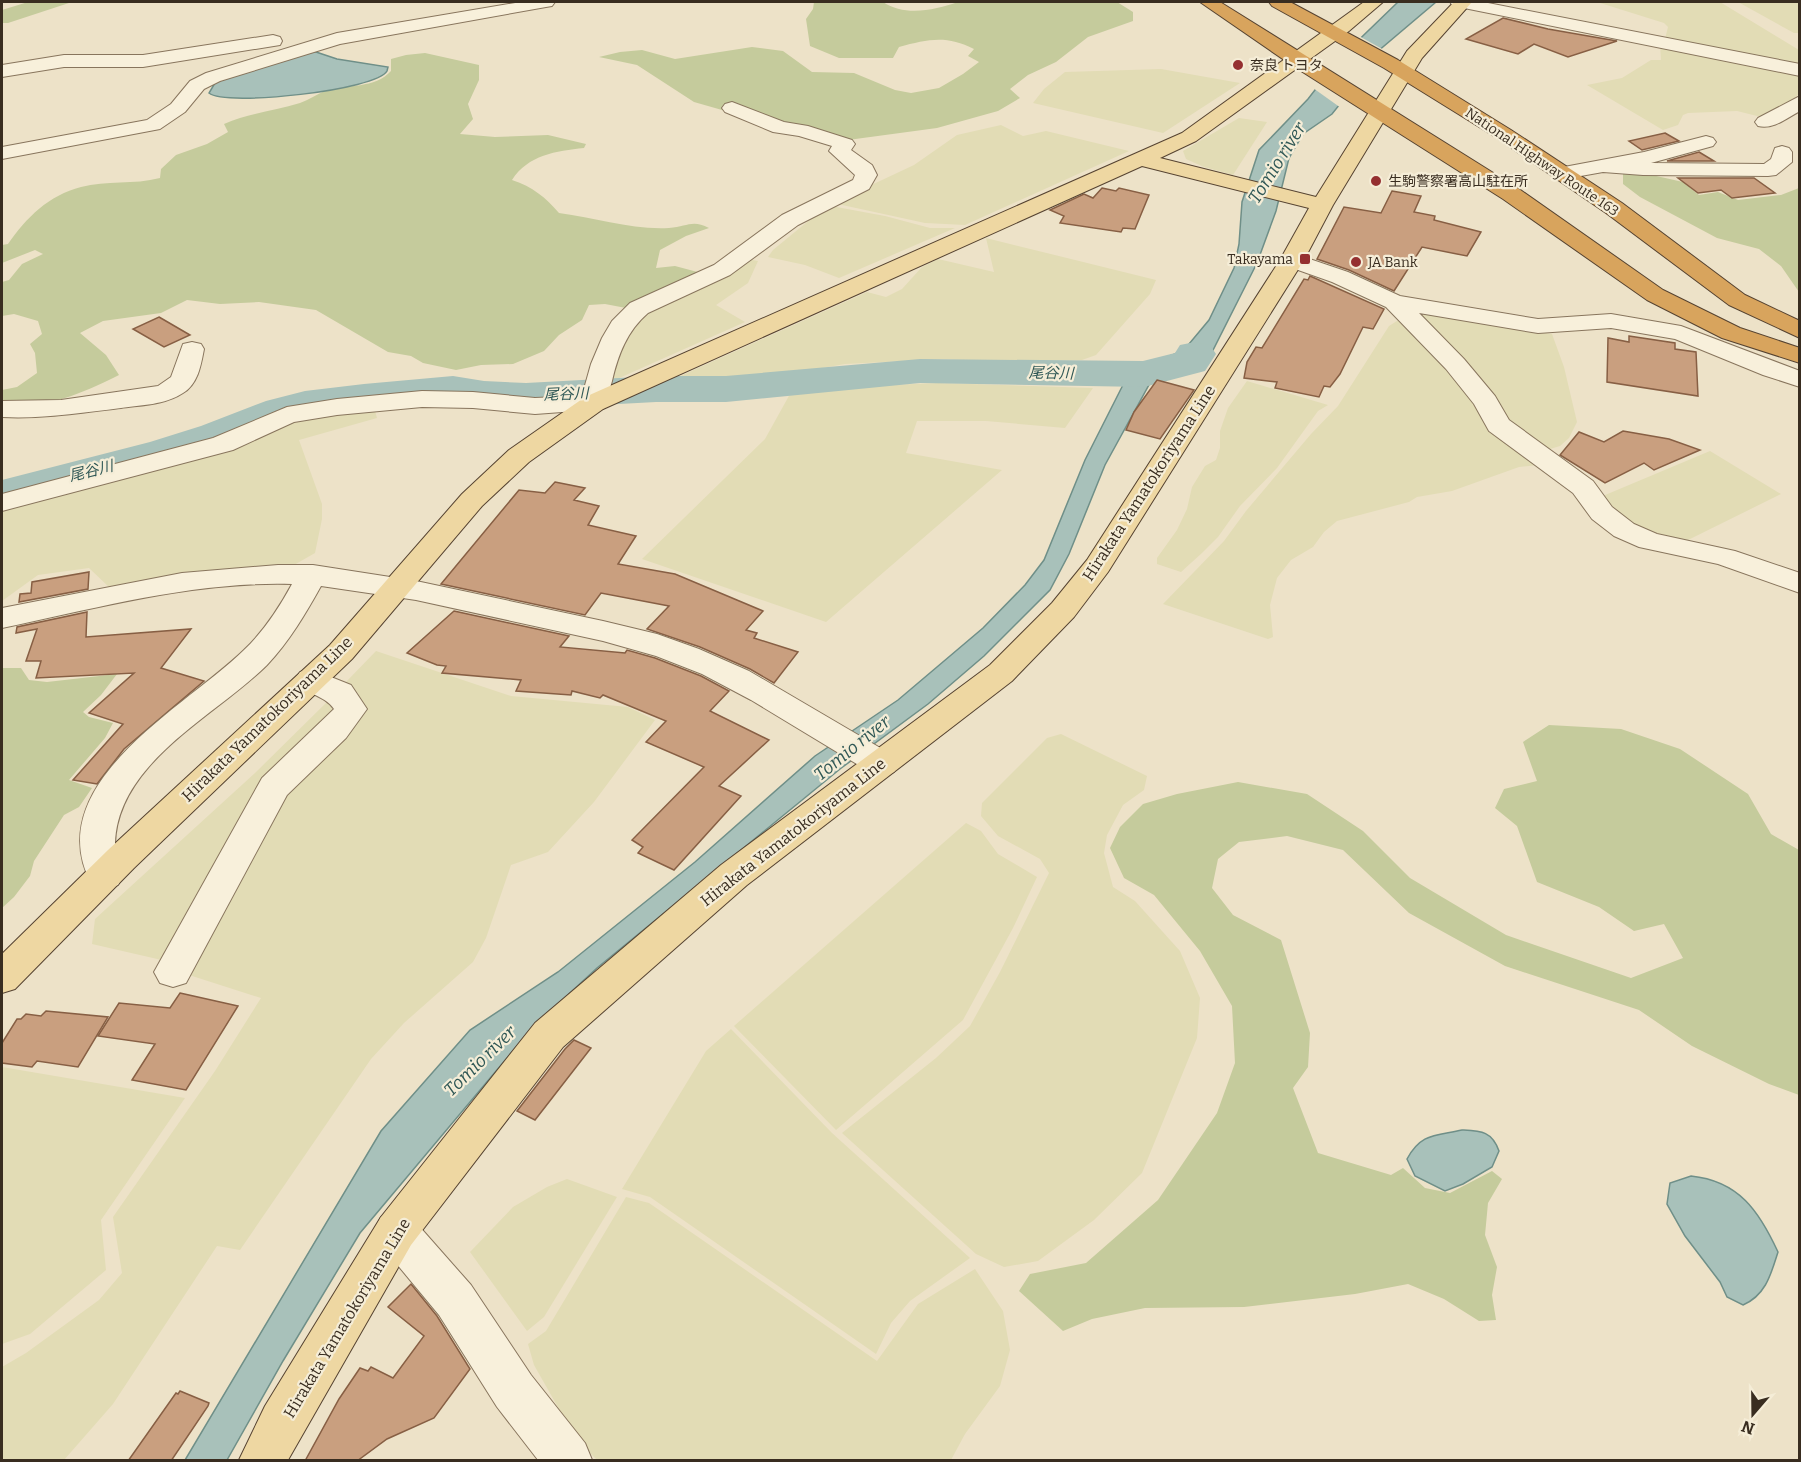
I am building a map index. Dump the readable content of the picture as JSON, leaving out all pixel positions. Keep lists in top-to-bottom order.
{
  "streets": {
    "highway": ["National Highway Route 163"],
    "main road": ["Hirakata Yamatokoriyama Line"]
  },
  "crossings": [
    ["National Highway Route 163", "Hirakata Yamatokoriyama Line"]
  ],
  "water": ["Tomio river", "尾谷川"],
  "places": {
    "other": ["奈良 トヨタ", "生駒警察署高山駐在所", "JA Bank"],
    "transit": ["Takayama"]
  },
  "north": "bottom"
}
